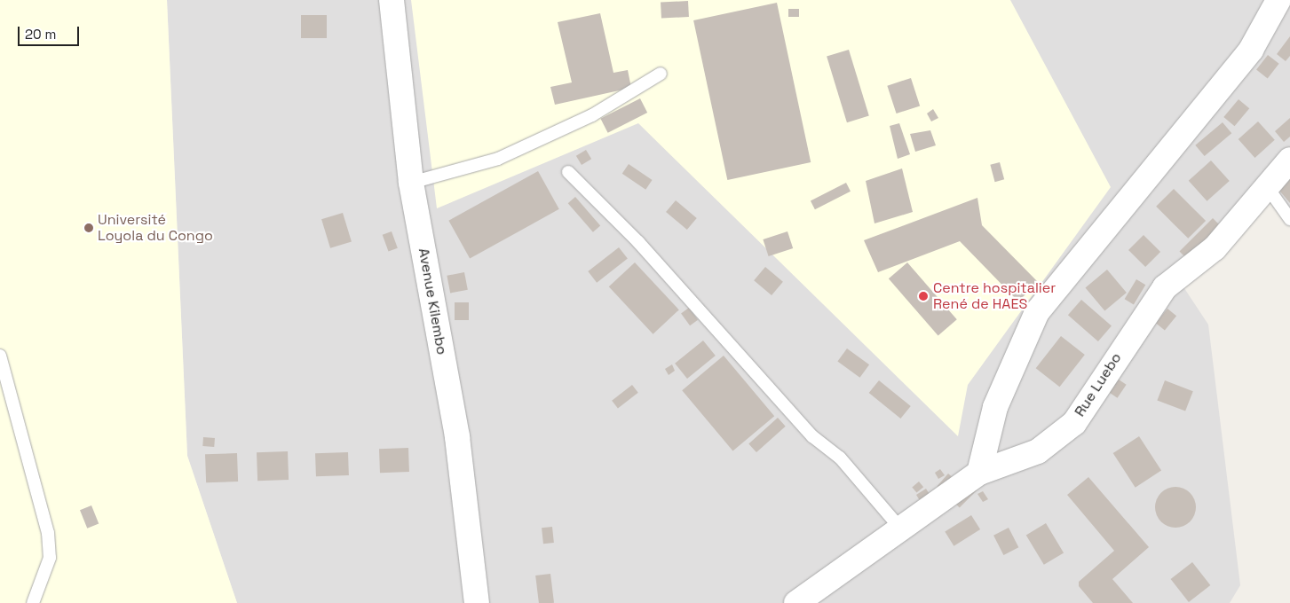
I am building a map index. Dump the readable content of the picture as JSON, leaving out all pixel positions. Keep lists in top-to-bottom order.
{
  "streets": {
    "street": ["Avenue Kilembo", "Rue Luebo"]
  },
  "places": ["Université Loyola du Congo", "Centre hospitalier René de HAES"],
  "scale_bar": "20 m"
}
